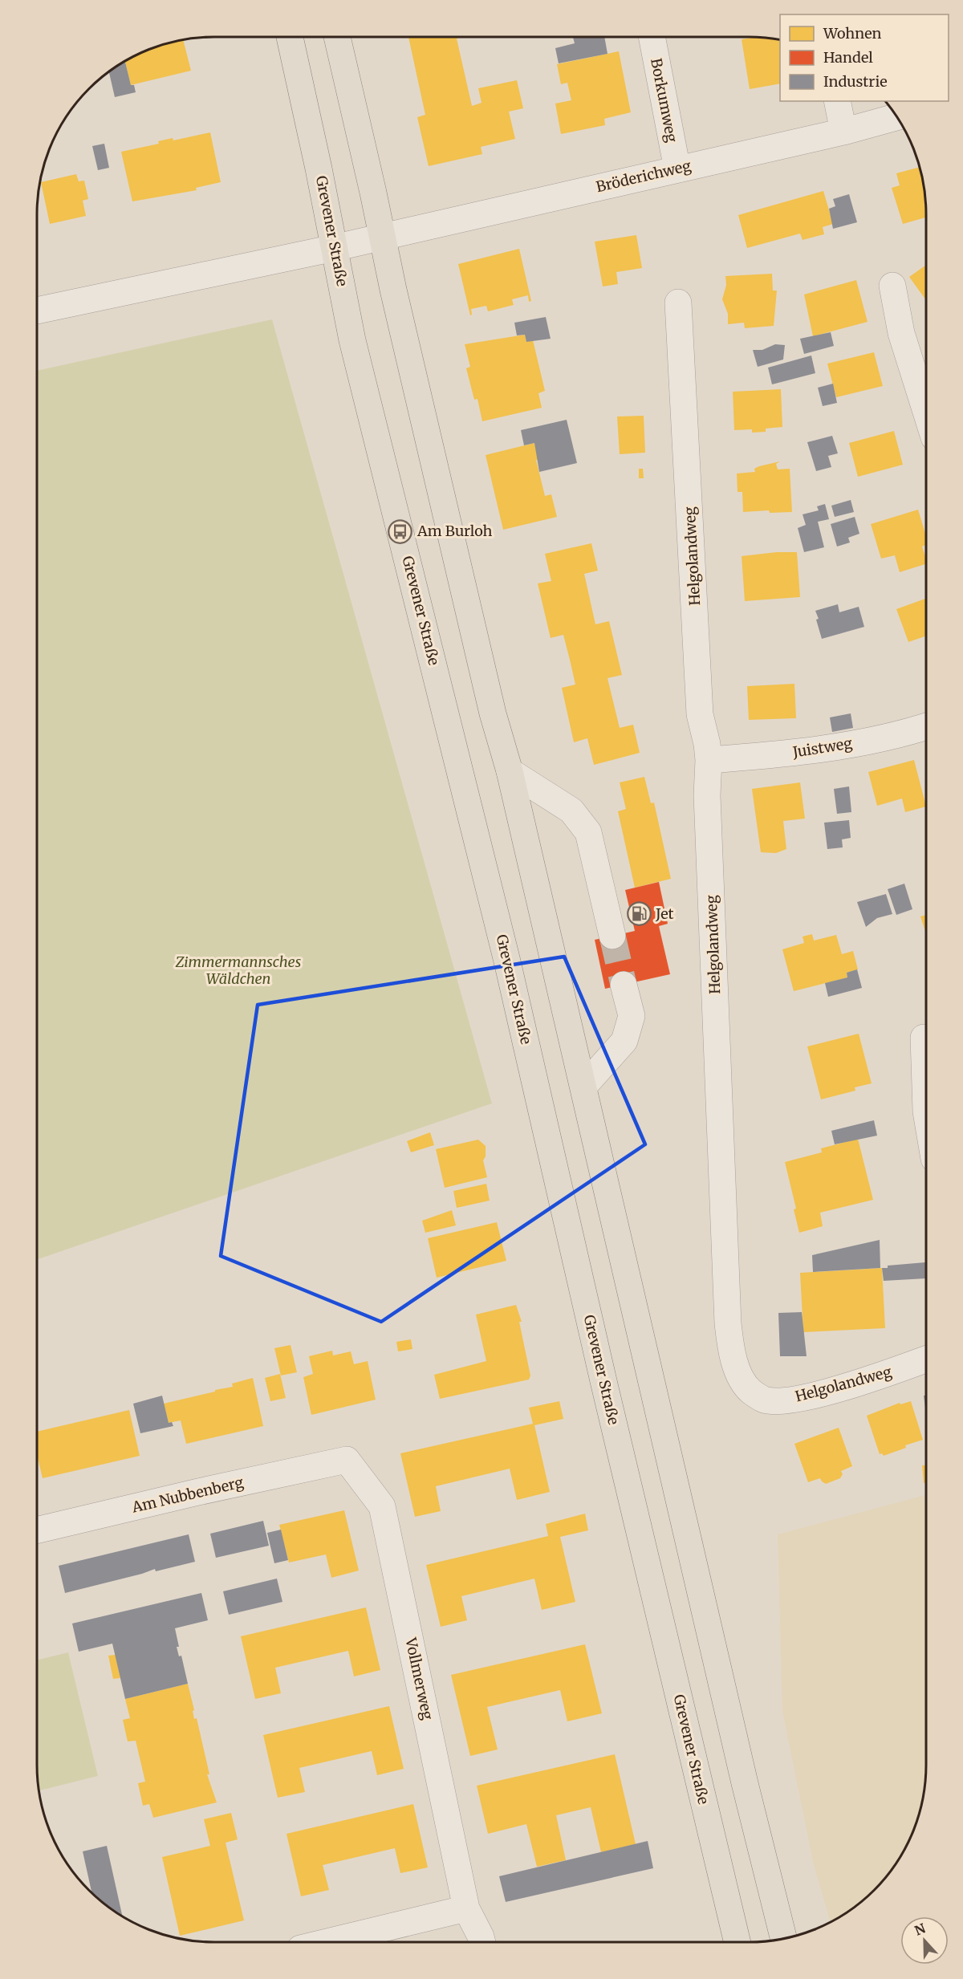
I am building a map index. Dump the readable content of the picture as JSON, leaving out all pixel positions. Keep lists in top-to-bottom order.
{
  "streets": {
    "main road": ["Grevener Straße"],
    "street": [
      "Borkumweg",
      "Bröderichweg",
      "Helgolandweg",
      "Juistweg",
      "Am Nubbenberg",
      "Vollmerweg"
    ]
  },
  "crossings": [
    ["Borkumweg", "Bröderichweg"],
    ["Bröderichweg", "Grevener Straße"],
    ["Helgolandweg", "Juistweg"],
    ["Am Nubbenberg", "Vollmerweg"]
  ],
  "parks": ["Zimmermannsches Wäldchen"],
  "places": {
    "bus stop": ["Am Burloh"],
    "fuel station": ["Jet"]
  },
  "legend": ["Wohnen", "Handel", "Industrie"],
  "north": "top"
}
